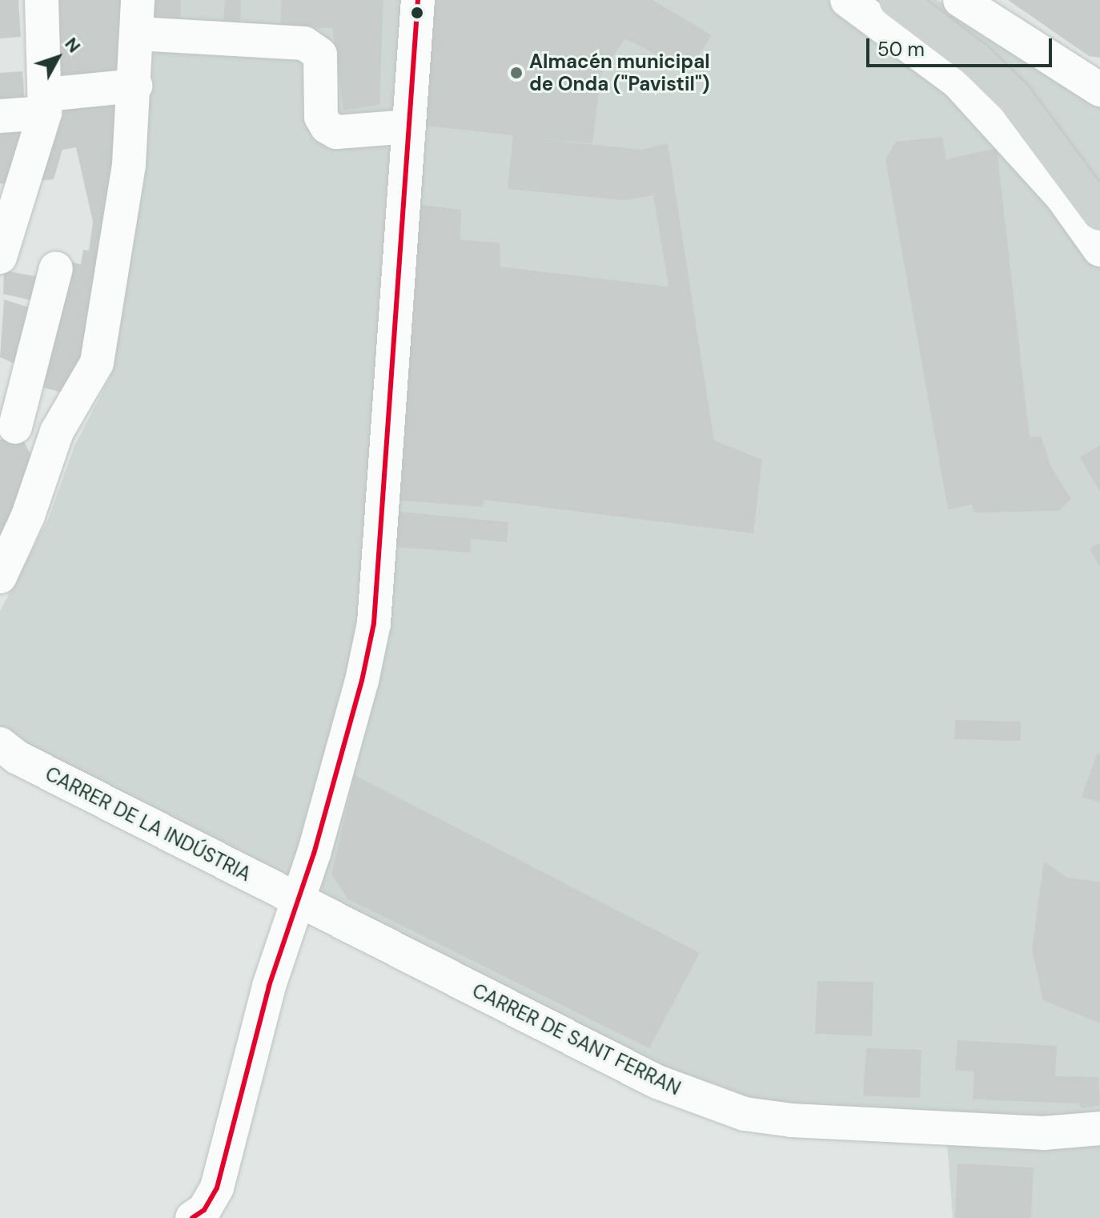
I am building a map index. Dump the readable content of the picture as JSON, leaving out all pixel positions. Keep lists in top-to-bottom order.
{
  "streets": {
    "street": ["CARRER DE LA INDÚSTRIA", "CARRER DE SANT FERRAN"]
  },
  "crossings": [
    ["CARRER DE LA INDÚSTRIA", "CARRER DE SANT FERRAN"]
  ],
  "places": ["Almacén municipal de Onda (\"Pavistil\")"],
  "scale_bar": "50 m",
  "north": "top right"
}
